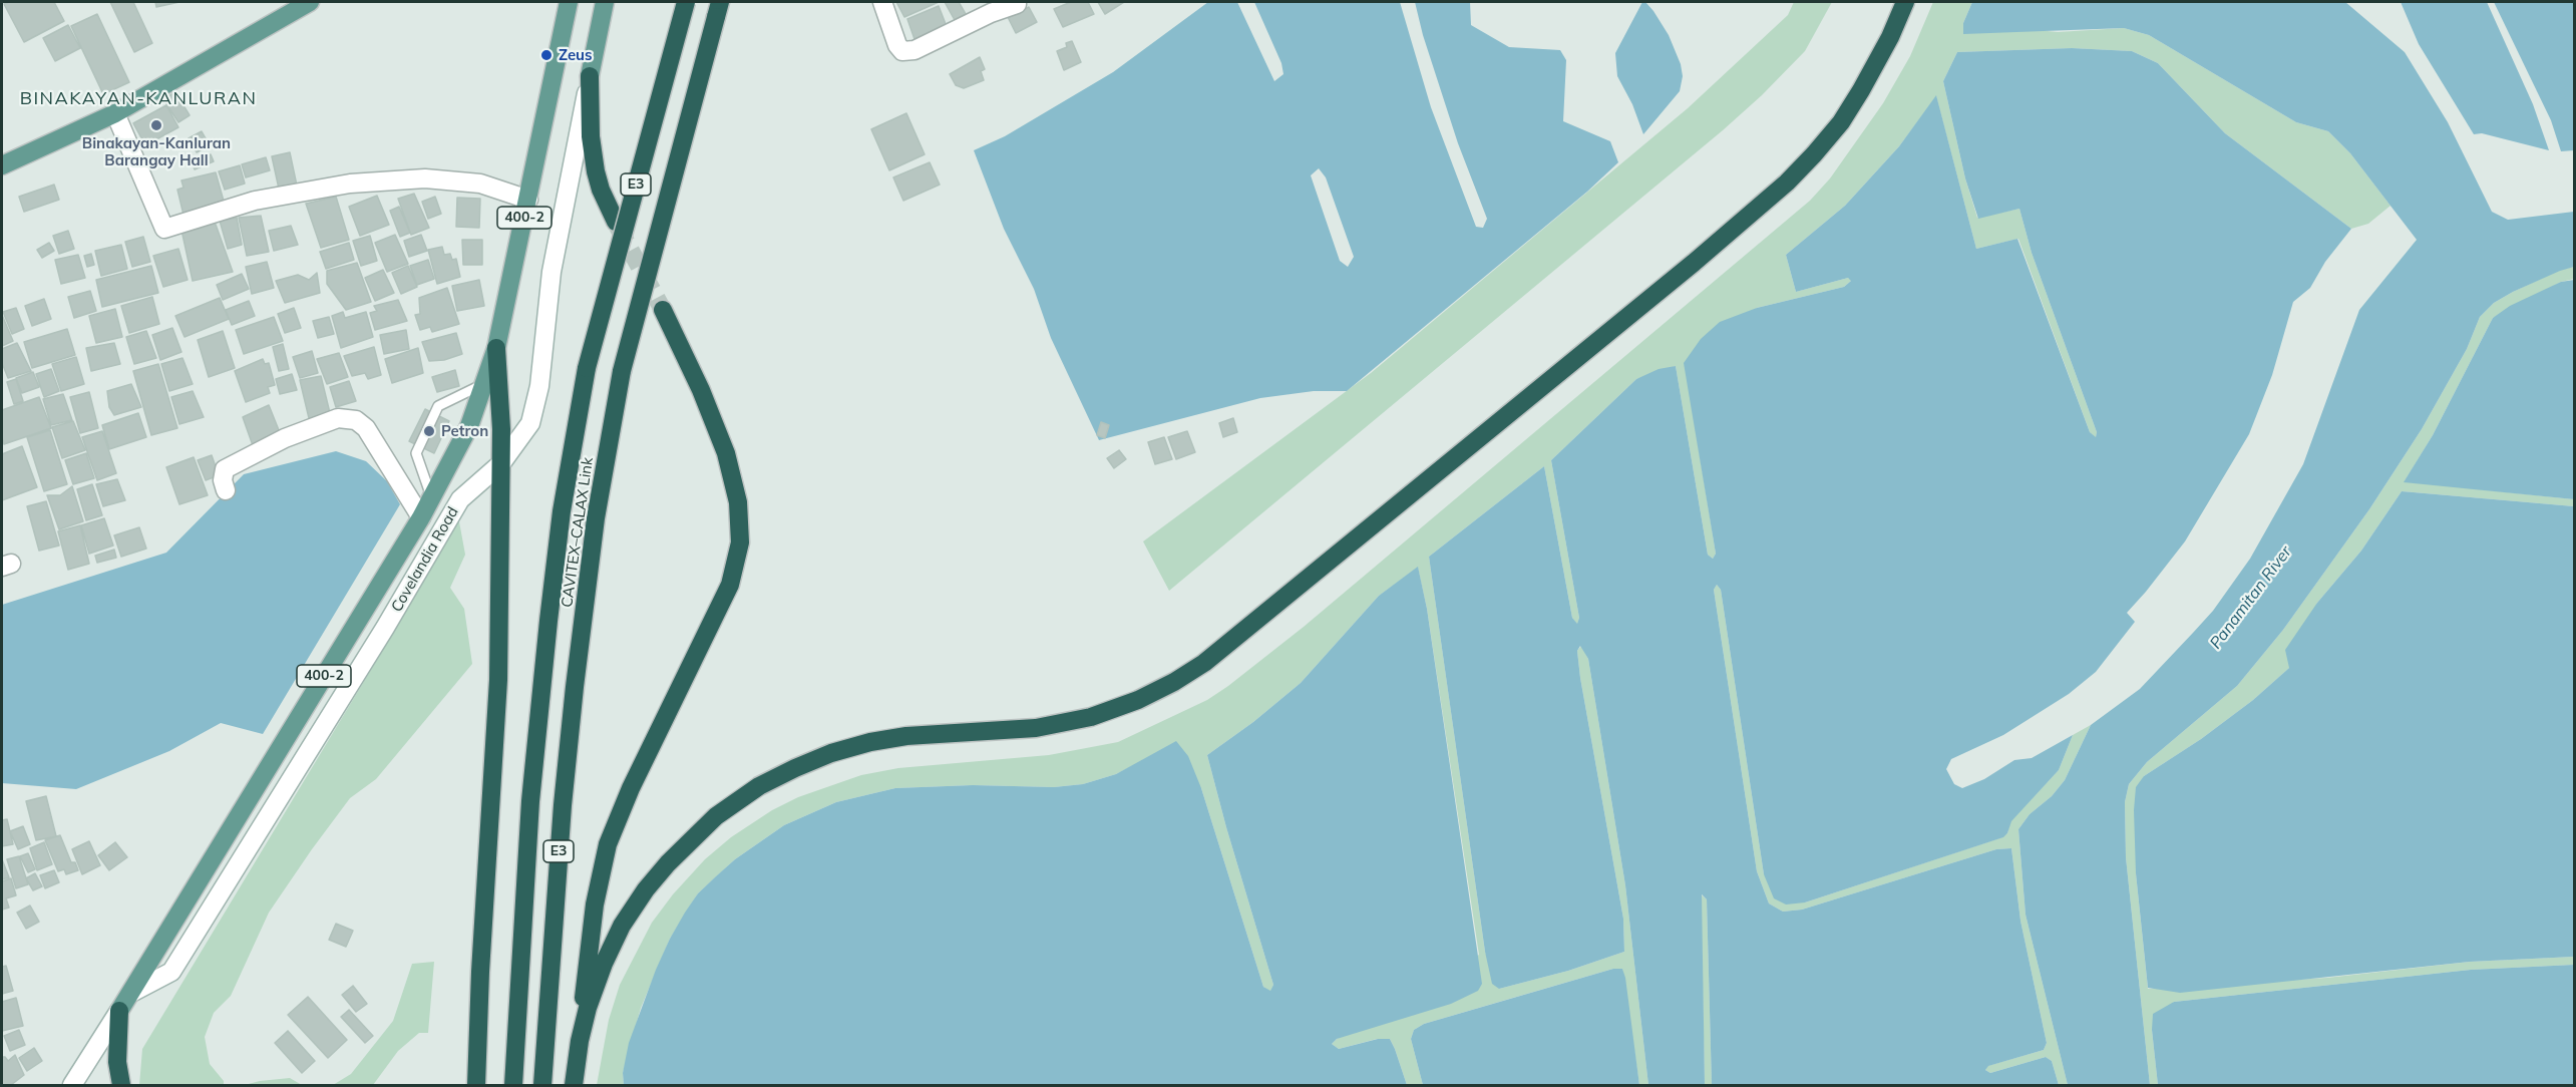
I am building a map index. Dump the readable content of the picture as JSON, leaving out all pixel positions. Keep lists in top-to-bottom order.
{
  "streets": {
    "highway": ["E3", "CAVITEX–CALAX Link"],
    "main road": ["400-2", "Covelandia Road"]
  },
  "districts": ["BINAKAYAN-KANLURAN"],
  "water": ["Panamitan River"],
  "places": ["Zeus", "Binakayan-Kanluran Barangay Hall", "Petron"]
}
